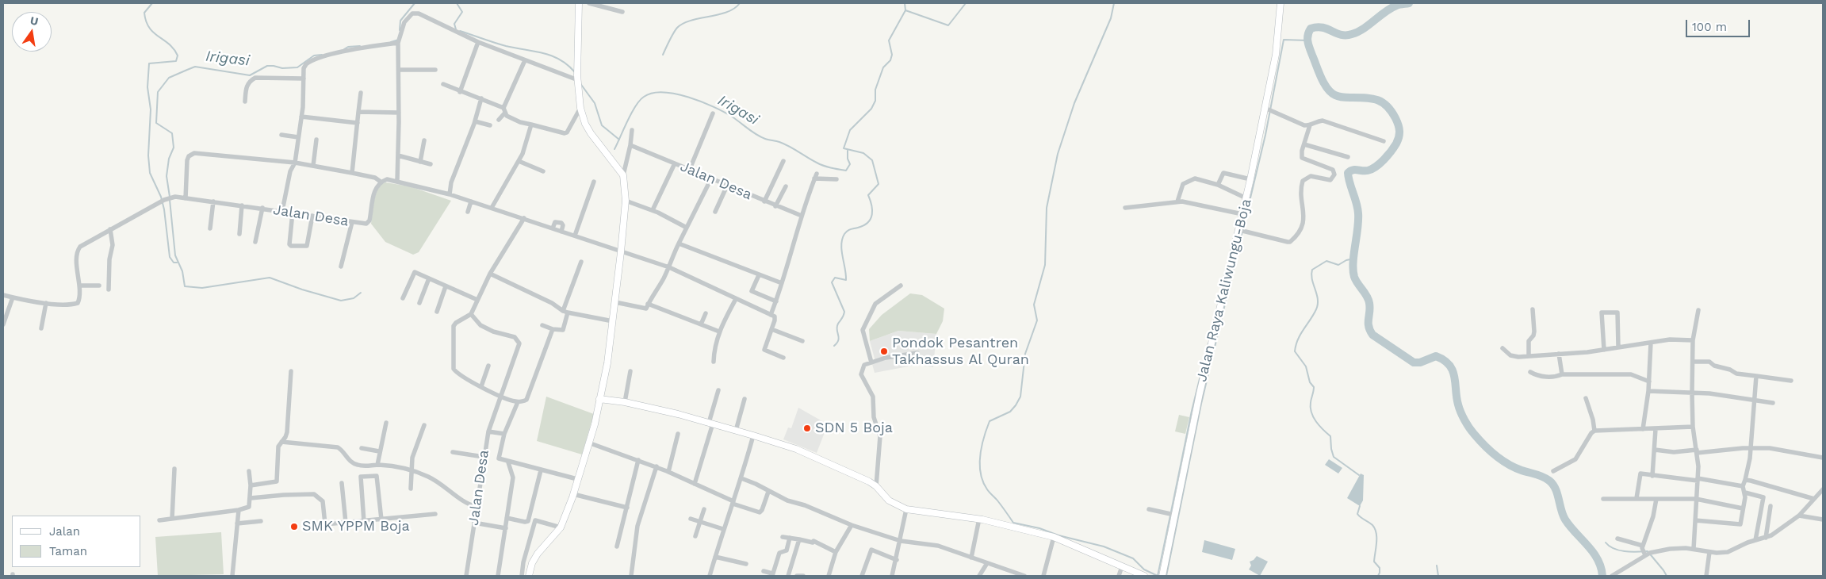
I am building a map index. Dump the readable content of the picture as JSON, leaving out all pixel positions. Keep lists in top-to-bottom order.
{
  "streets": {
    "street": ["Jalan Desa", "Jalan Raya Kaliwungu-Boja"]
  },
  "water": ["Irigasi"],
  "places": ["Pondok Pesantren Takhassus Al Quran", "SDN 5 Boja", "SMK YPPM Boja"],
  "legend": ["Jalan", "Taman"],
  "scale_bar": "100 m",
  "north": "top"
}
